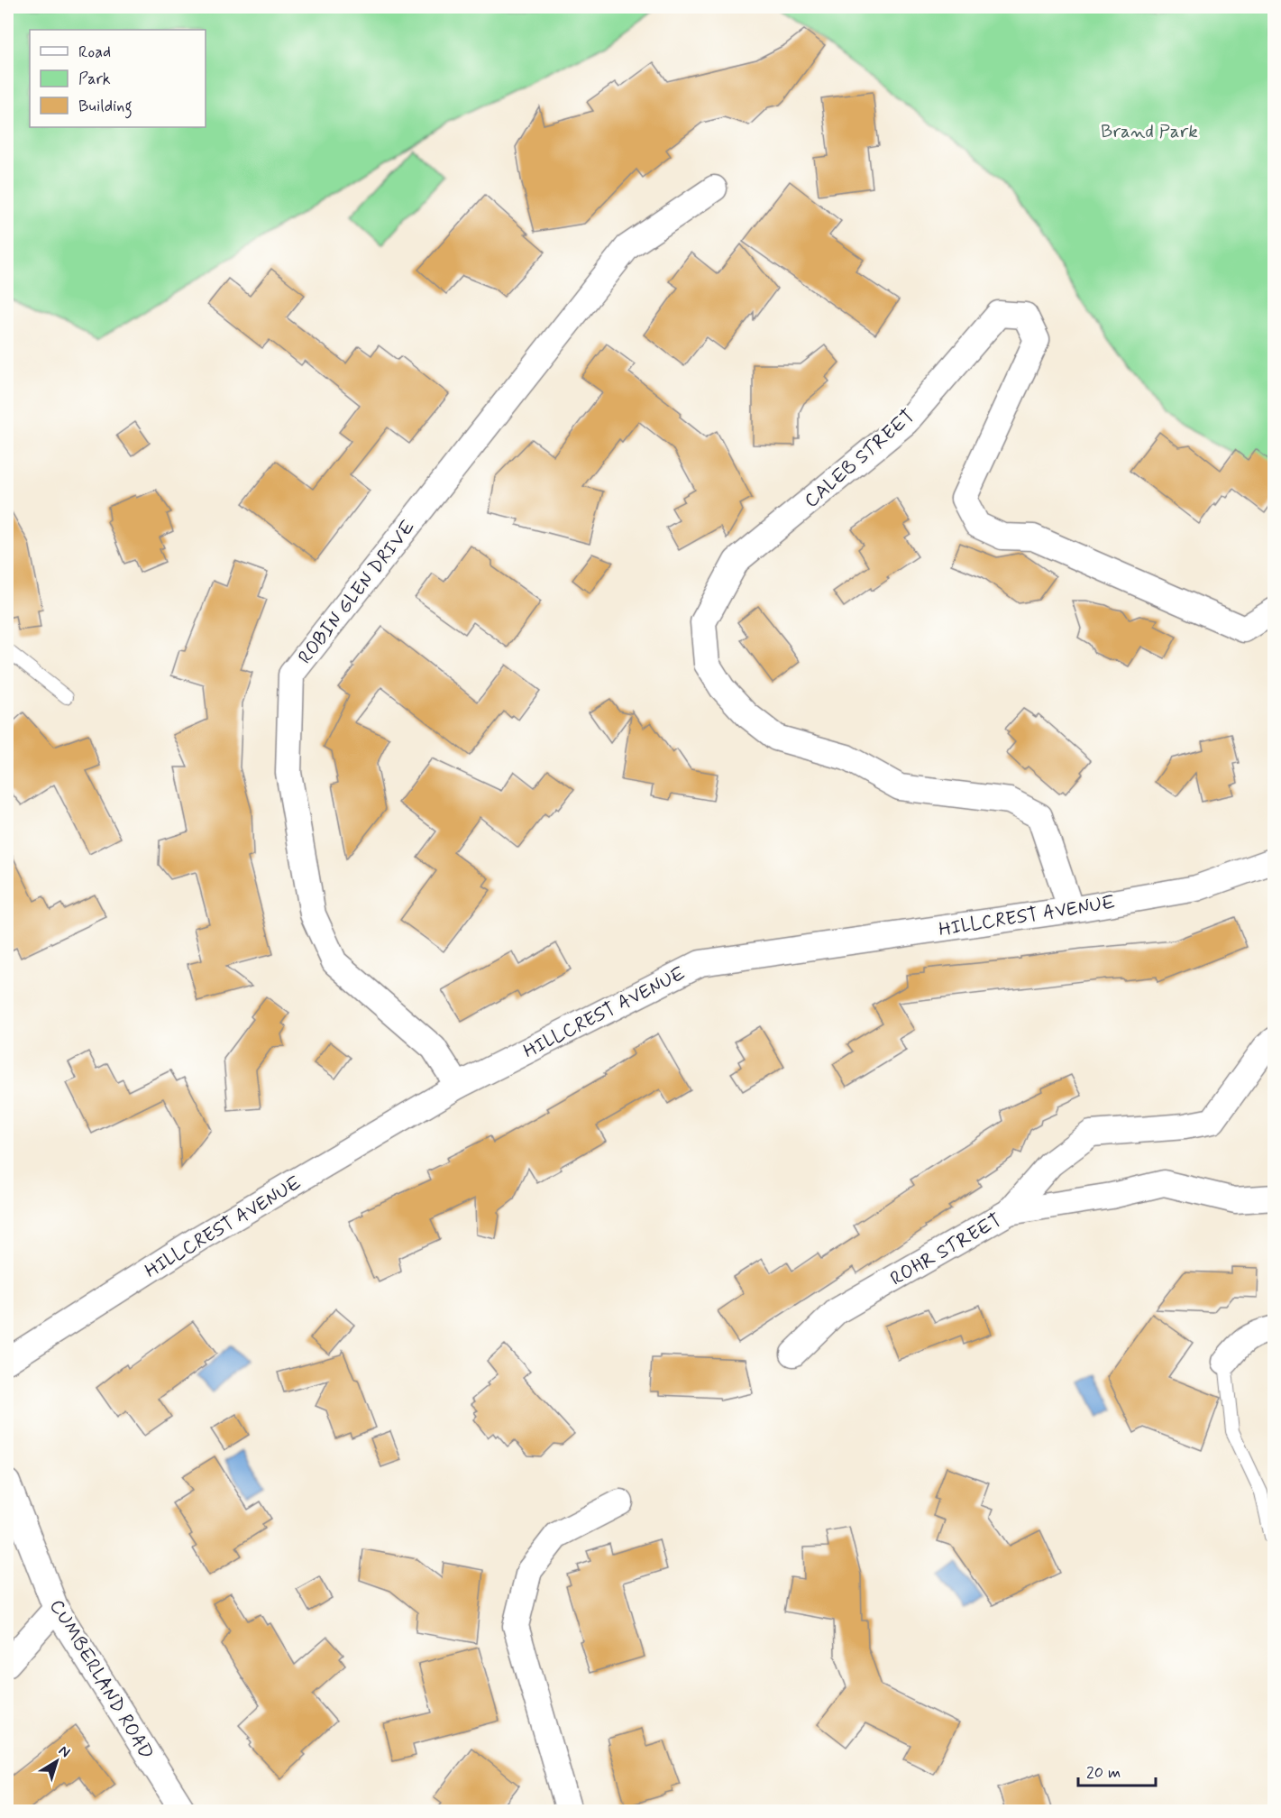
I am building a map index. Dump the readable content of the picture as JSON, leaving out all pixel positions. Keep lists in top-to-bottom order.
{
  "streets": {
    "street": [
      "CALEB STREET",
      "ROBIN GLEN DRIVE",
      "HILLCREST AVENUE",
      "ROHR STREET",
      "CUMBERLAND ROAD"
    ]
  },
  "crossings": [
    ["CALEB STREET", "HILLCREST AVENUE"],
    ["ROBIN GLEN DRIVE", "HILLCREST AVENUE"]
  ],
  "parks": ["Brand Park"],
  "legend": ["Road", "Park", "Building"],
  "scale_bar": "20 m",
  "north": "top right"
}
